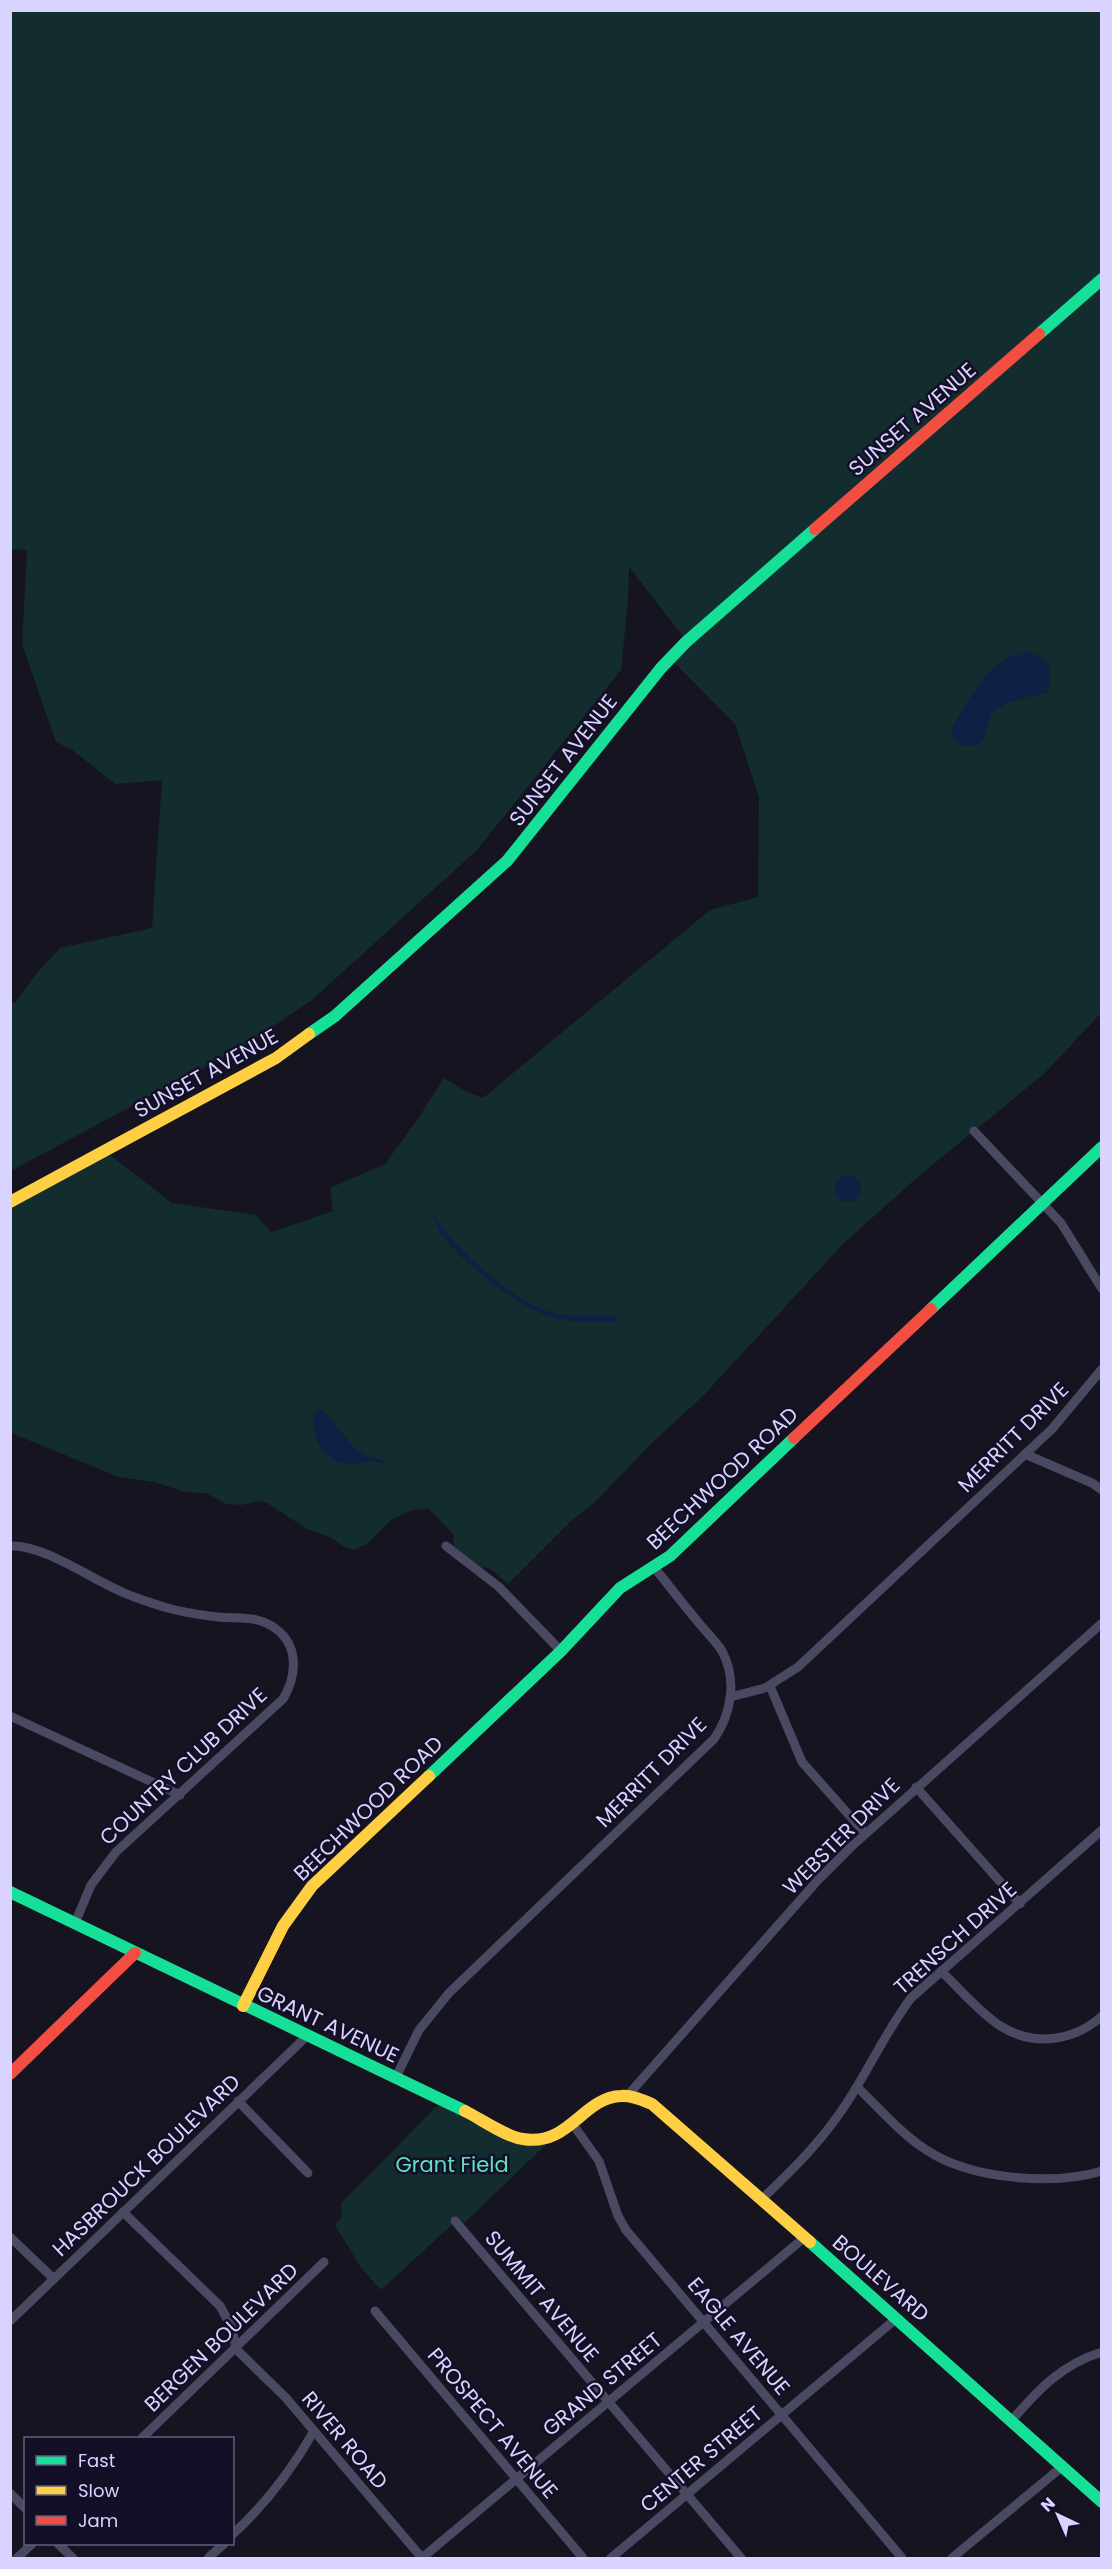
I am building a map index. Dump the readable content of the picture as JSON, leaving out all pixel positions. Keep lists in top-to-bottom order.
{
  "streets": {
    "street": [
      "SUNSET AVENUE",
      "MERRITT DRIVE",
      "BEECHWOOD ROAD",
      "COUNTRY CLUB DRIVE",
      "WEBSTER DRIVE",
      "TRENSCH DRIVE",
      "GRANT AVENUE",
      "HASBROUCK BOULEVARD",
      "BOULEVARD",
      "SUMMIT AVENUE",
      "EAGLE AVENUE",
      "BERGEN BOULEVARD",
      "GRAND STREET",
      "PROSPECT AVENUE",
      "RIVER ROAD",
      "CENTER STREET"
    ]
  },
  "crossings": [
    ["MERRITT DRIVE", "GRANT AVENUE"],
    ["BEECHWOOD ROAD", "GRANT AVENUE"],
    ["COUNTRY CLUB DRIVE", "GRANT AVENUE"],
    ["WEBSTER DRIVE", "GRANT AVENUE"],
    ["WEBSTER DRIVE", "BOULEVARD"],
    ["TRENSCH DRIVE", "BOULEVARD"],
    ["GRANT AVENUE", "HASBROUCK BOULEVARD"],
    ["GRANT AVENUE", "BOULEVARD"],
    ["GRANT AVENUE", "EAGLE AVENUE"],
    ["BOULEVARD", "GRAND STREET"],
    ["BOULEVARD", "CENTER STREET"],
    ["SUMMIT AVENUE", "GRAND STREET"],
    ["SUMMIT AVENUE", "CENTER STREET"],
    ["EAGLE AVENUE", "GRAND STREET"],
    ["EAGLE AVENUE", "CENTER STREET"],
    ["BERGEN BOULEVARD", "RIVER ROAD"],
    ["GRAND STREET", "PROSPECT AVENUE"],
    ["GRAND STREET", "RIVER ROAD"]
  ],
  "parks": ["Grant Field"],
  "legend": ["Fast", "Slow", "Jam"],
  "north": "top left"
}
